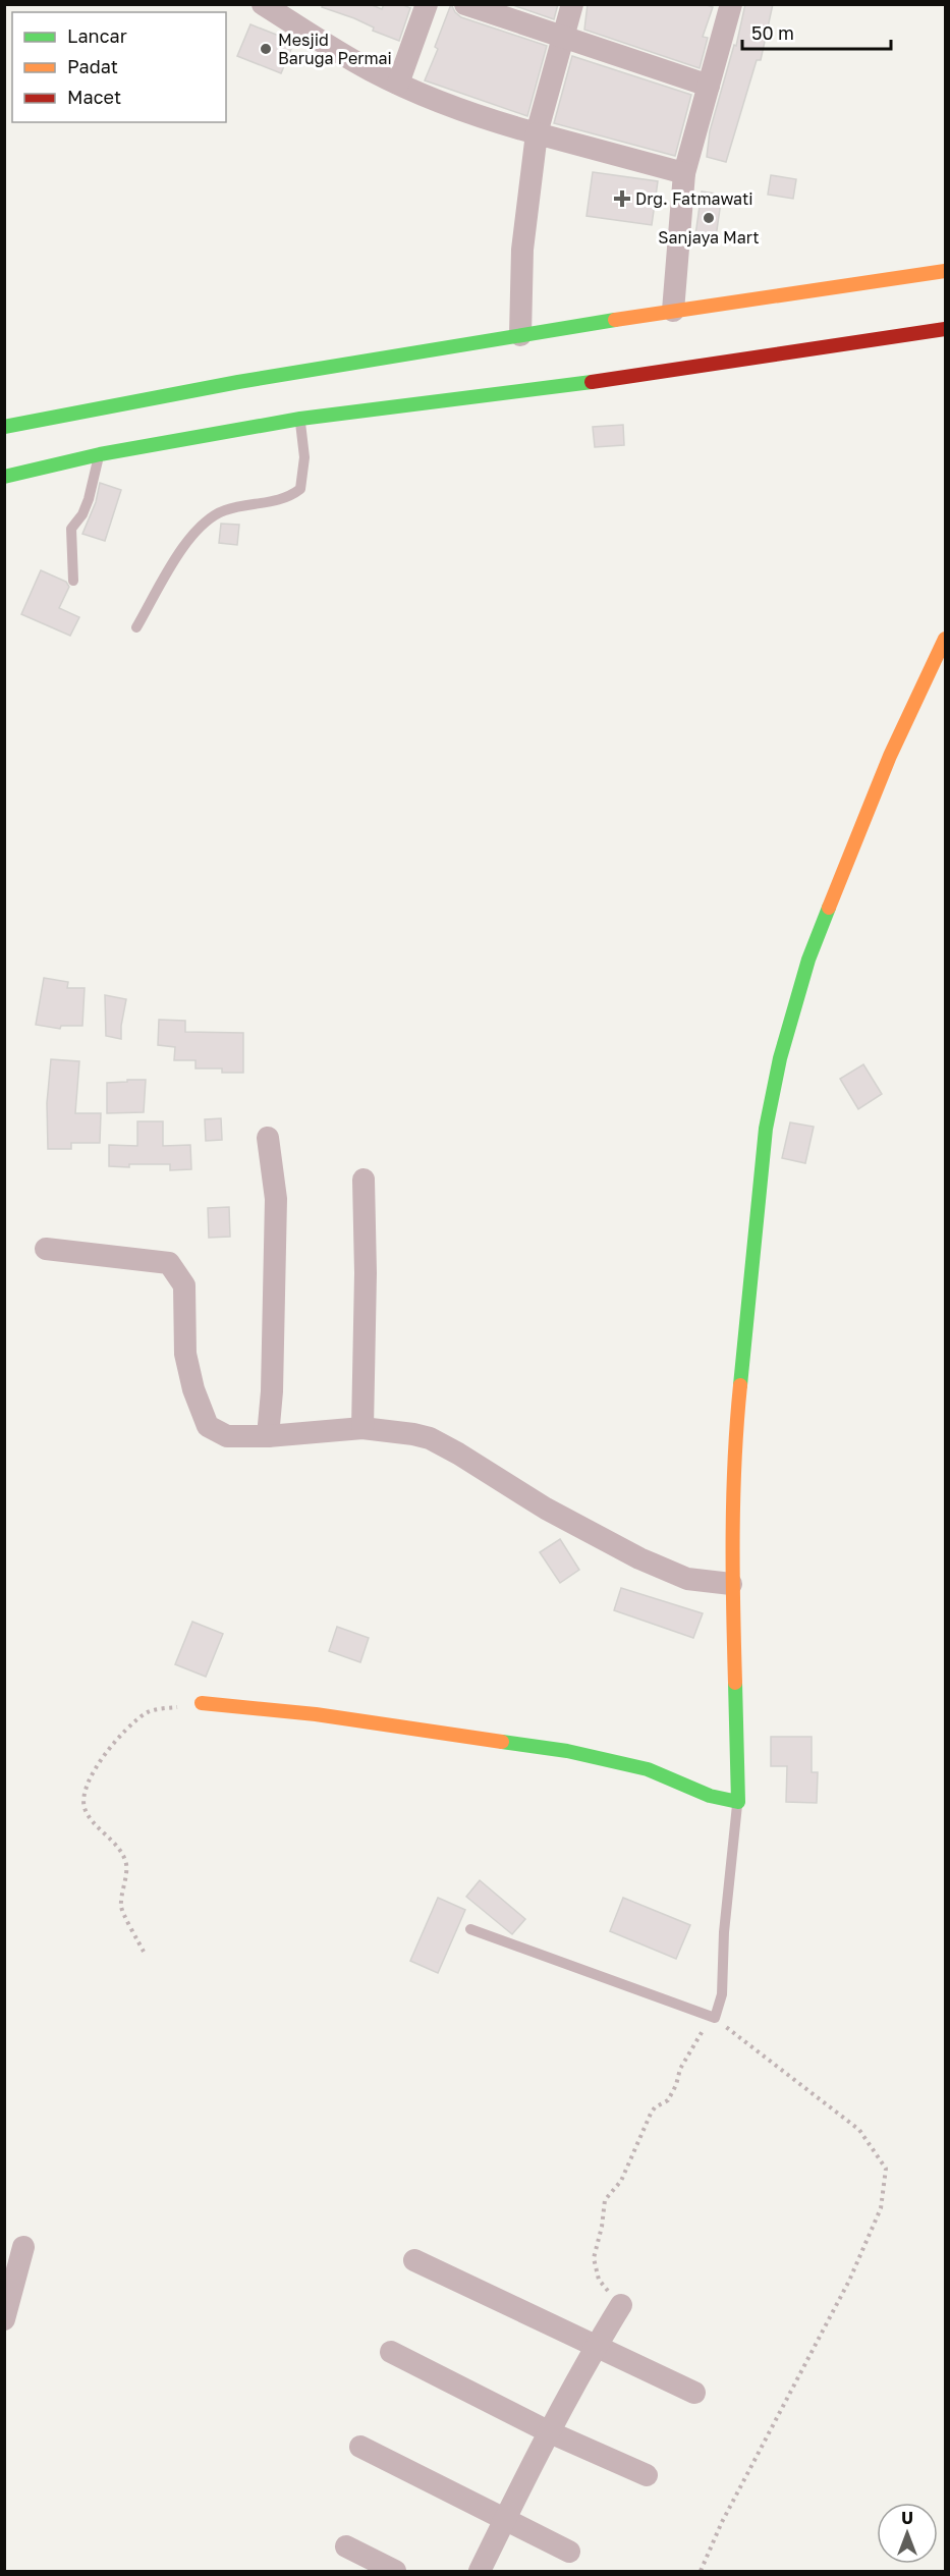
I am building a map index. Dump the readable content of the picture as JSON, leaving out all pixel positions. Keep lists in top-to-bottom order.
{
  "places": {
    "other": ["Mesjid Baruga Permai", "Sanjaya Mart"],
    "health": ["Drg. Fatmawati"]
  },
  "legend": ["Lancar", "Padat", "Macet"],
  "scale_bar": "50 m",
  "north": "top"
}
